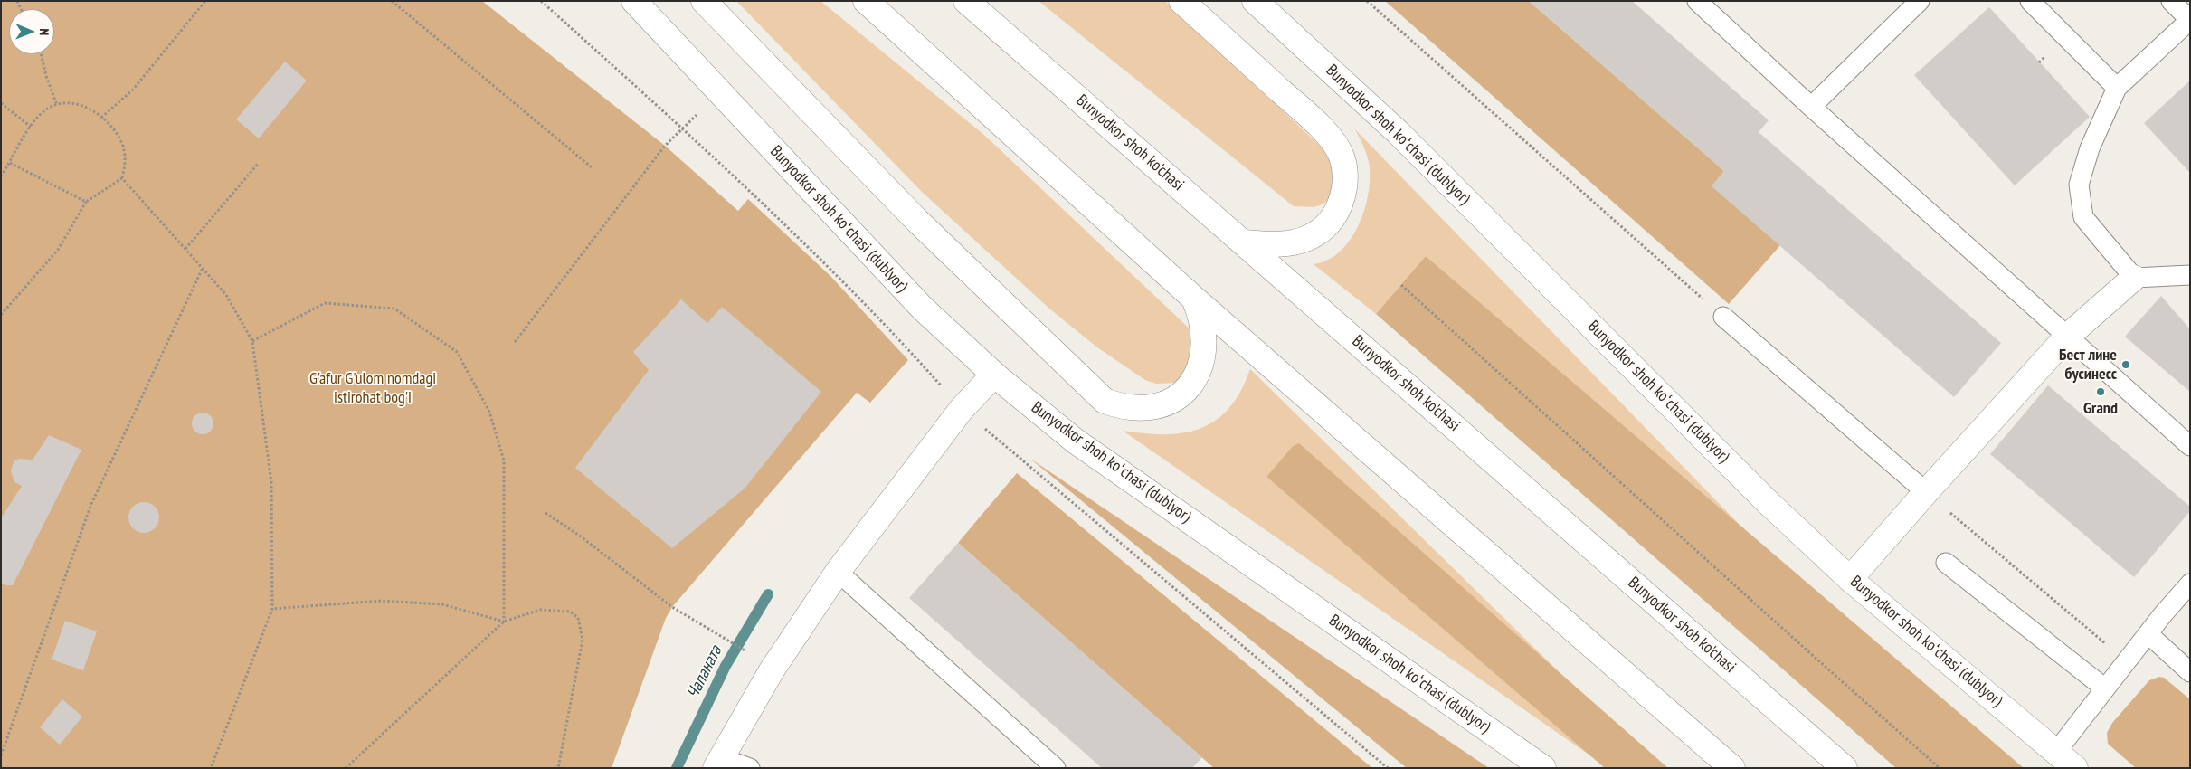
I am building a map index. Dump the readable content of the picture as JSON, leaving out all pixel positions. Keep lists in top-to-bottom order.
{
  "streets": {
    "main road": ["Bunyodkor shoh koʻchasi (dublyor)", "Bunyodkor shoh ko'chasi"]
  },
  "water": ["Чапаната"],
  "parks": ["G'afur G'ulom nomdagi istirohat bog'i"],
  "places": ["Бест лине бусинесс", "Grand"],
  "north": "right"
}
